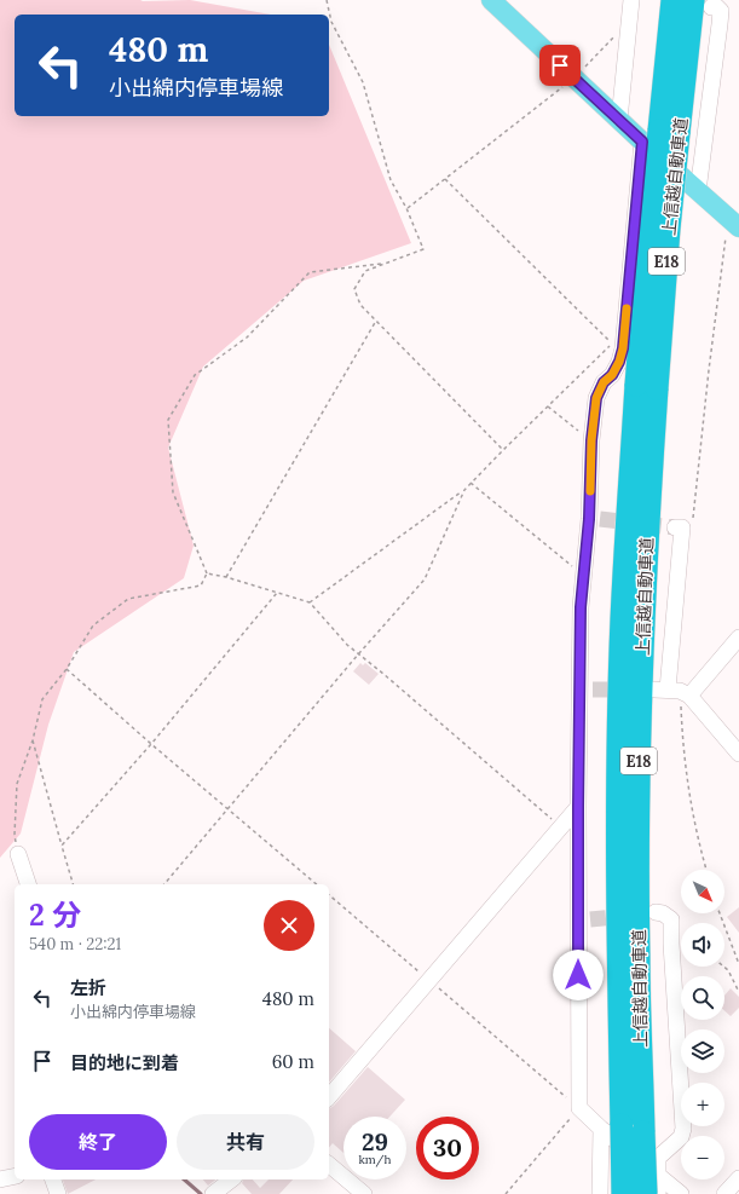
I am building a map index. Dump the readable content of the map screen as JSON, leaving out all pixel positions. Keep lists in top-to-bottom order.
{
  "streets": {
    "highway": ["上信越自動車道", "E18"]
  },
  "north": "bottom right",
  "page": {
    "turn": ["480 m", "小出綿内停車場線"],
    "map_buttons": ["+", "−"],
    "heading": ["2 分", "540 m · 22:21"],
    "list": [
      {
        "name": "左折",
        "note": "小出綿内停車場線",
        "value": "480 m"
      },
      {
        "name": "目的地に到着",
        "value": "60 m"
      }
    ],
    "buttons": ["終了", "共有"],
    "speed": "29 km/h",
    "limit": "30"
  }
}
